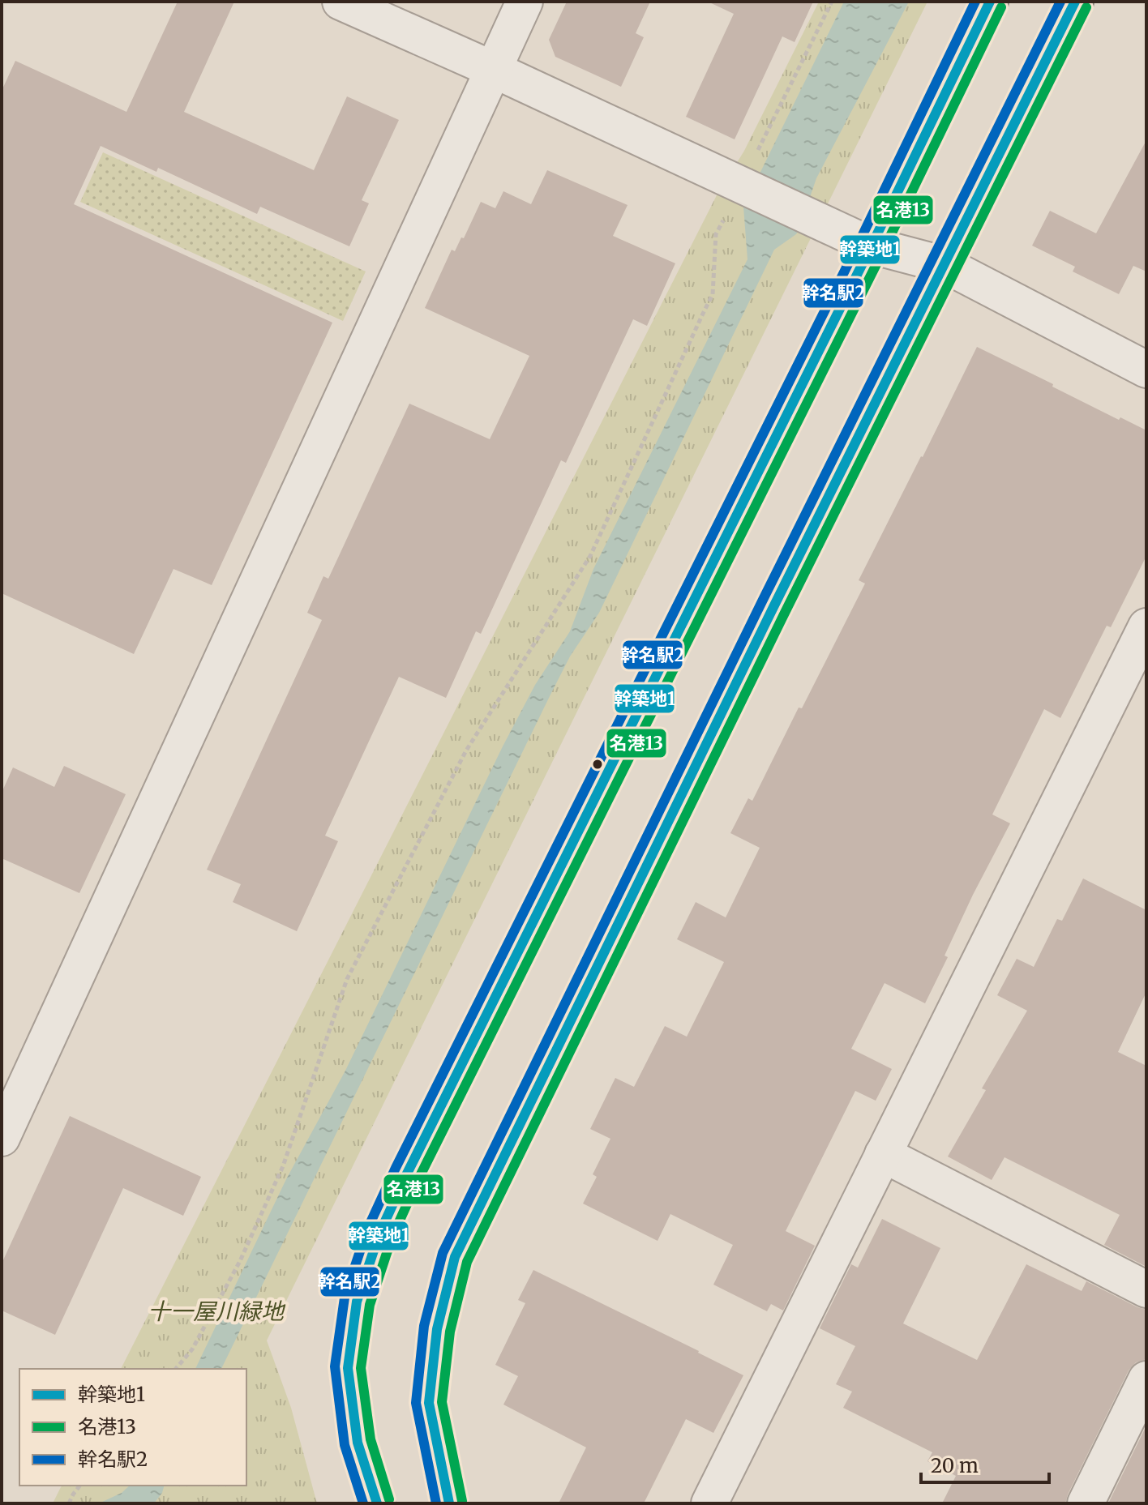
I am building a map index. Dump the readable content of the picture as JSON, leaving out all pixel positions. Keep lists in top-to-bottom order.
{
  "parks": ["十一屋川緑地"],
  "lines": ["transit line 幹築地1", "transit line 幹名駅2", "transit line 名港13"],
  "legend": ["幹築地1", "名港13", "幹名駅2"],
  "scale_bar": "20 m"
}
